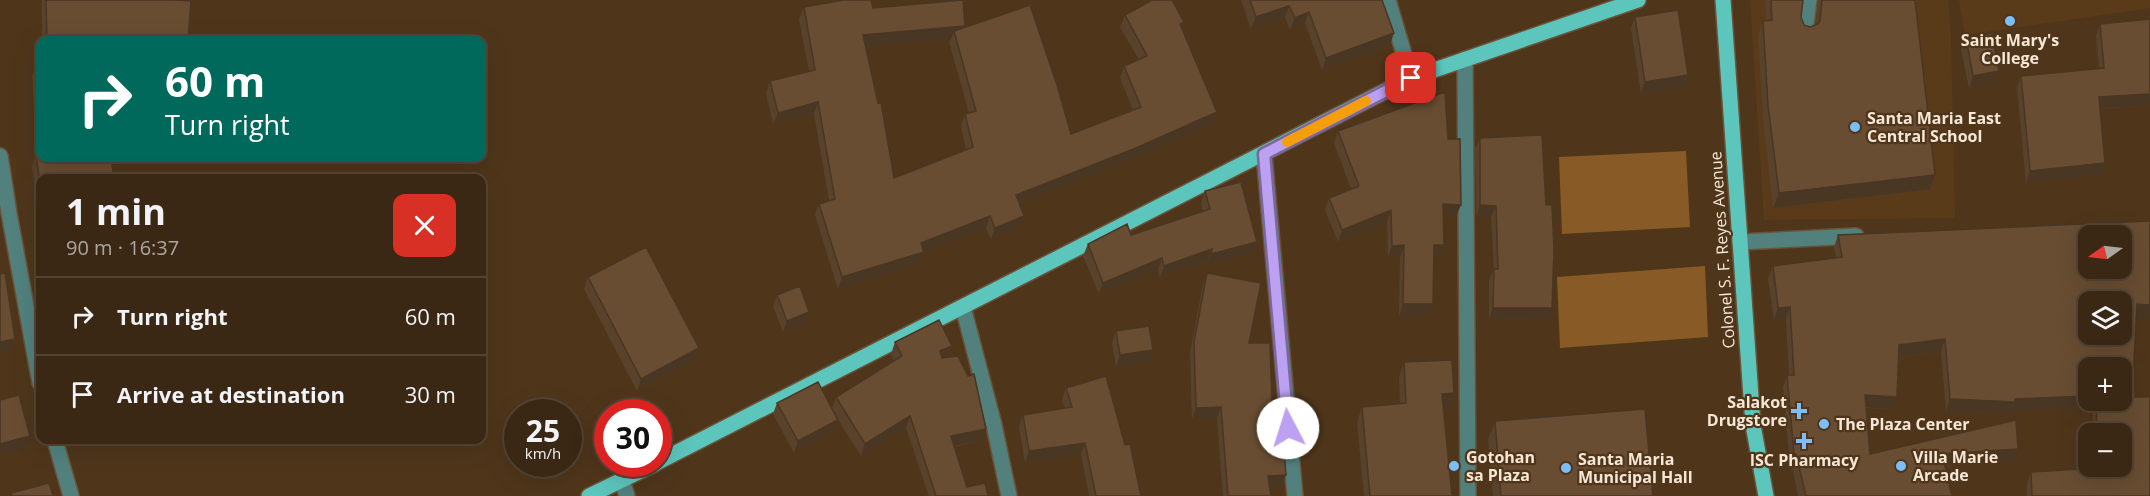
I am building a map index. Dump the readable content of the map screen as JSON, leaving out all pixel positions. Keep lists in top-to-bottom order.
{
  "streets": {
    "main road": ["Colonel S. F. Reyes Avenue"]
  },
  "places": {
    "other": [
      "Saint Mary's College",
      "Santa Maria East Central School",
      "The Plaza Center",
      "Gotohan sa Plaza",
      "Villa Marie Arcade",
      "Santa Maria Municipal Hall"
    ],
    "health": ["Salakot Drugstore", "ISC Pharmacy"]
  },
  "north": "left",
  "page": {
    "turn": ["60 m", "Turn right"],
    "heading": ["1 min", "90 m · 16:37"],
    "map_buttons": ["+", "−"],
    "list": [
      {
        "name": "Turn right",
        "value": "60 m"
      },
      {
        "name": "Arrive at destination",
        "value": "30 m"
      }
    ],
    "speed": "25 km/h",
    "limit": "30"
  }
}
